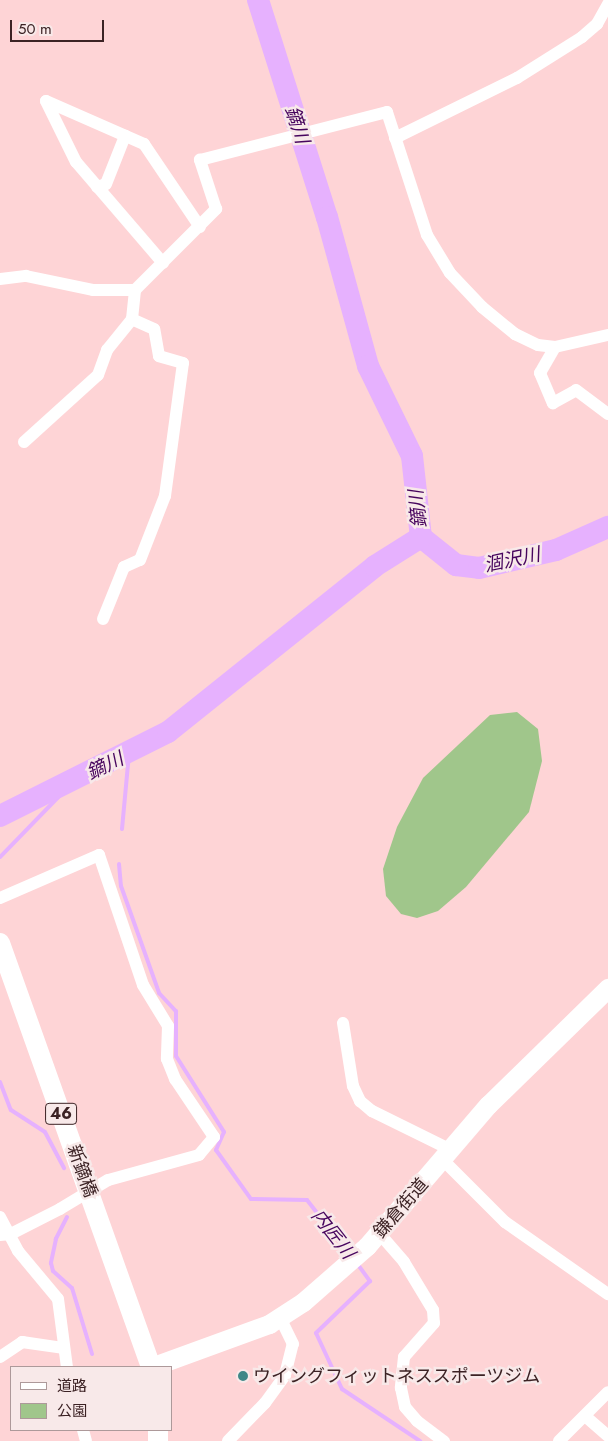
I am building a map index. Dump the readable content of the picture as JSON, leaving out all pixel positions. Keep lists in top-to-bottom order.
{
  "streets": {
    "main road": ["46", "新鏑橋"],
    "street": ["鎌倉街道"]
  },
  "water": ["鏑川", "涸沢川", "内匠川"],
  "places": ["ウイングフィットネススポーツジム"],
  "legend": ["道路", "公園"],
  "scale_bar": "50 m"
}
